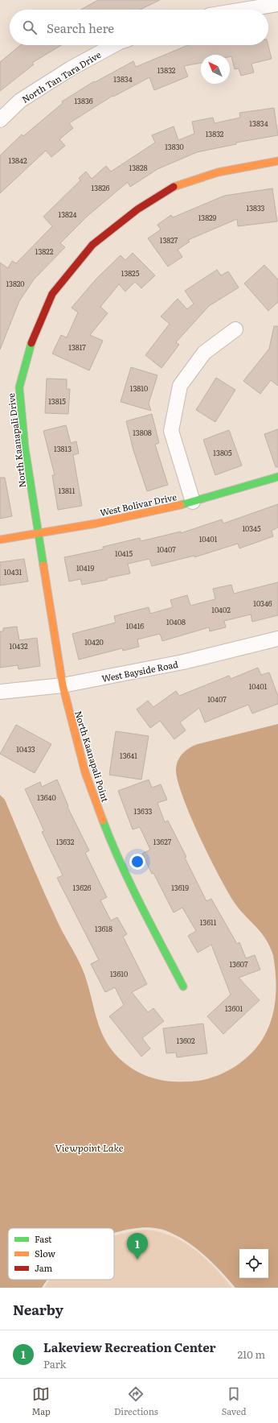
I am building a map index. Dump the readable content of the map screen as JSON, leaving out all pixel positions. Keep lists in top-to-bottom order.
{
  "streets": {
    "street": [
      "North Tan Tara Drive",
      "North Kaanapali Drive",
      "West Bolivar Drive",
      "West Bayside Road",
      "North Kaanapali Point"
    ]
  },
  "crossings": [
    ["North Kaanapali Drive", "West Bolivar Drive"],
    ["North Kaanapali Drive", "North Kaanapali Point"],
    ["West Bolivar Drive", "North Kaanapali Point"],
    ["West Bayside Road", "North Kaanapali Point"]
  ],
  "water": ["Viewpoint Lake"],
  "house_numbers": [
    "13832",
    "13834",
    "13836",
    "13834",
    "13832",
    "13830",
    "13842",
    "13828",
    "13826",
    "13833",
    "13824",
    "13829",
    "13827",
    "13822",
    "13825",
    "13820",
    "13817",
    "13810",
    "13815",
    "13808",
    "13813",
    "13805",
    "13811",
    "10345",
    "10401",
    "10407",
    "10415",
    "10419",
    "10431",
    "10346",
    "10402",
    "10408",
    "10416",
    "10420",
    "10432",
    "10401",
    "10407",
    "10433",
    "13641",
    "13640",
    "13633",
    "13632",
    "13627",
    "13626",
    "13619",
    "13611",
    "13618",
    "13607",
    "13610",
    "13601",
    "13602"
  ],
  "legend": ["Fast", "Slow", "Jam"],
  "north": "top left",
  "page": {
    "search": "Search here",
    "pins": "1",
    "heading": "Nearby",
    "list": [
      {
        "mark": "1",
        "name": "Lakeview Recreation Center",
        "note": "Park",
        "value": "210 m"
      }
    ],
    "nav": ["Map", "Directions", "Saved"]
  }
}
